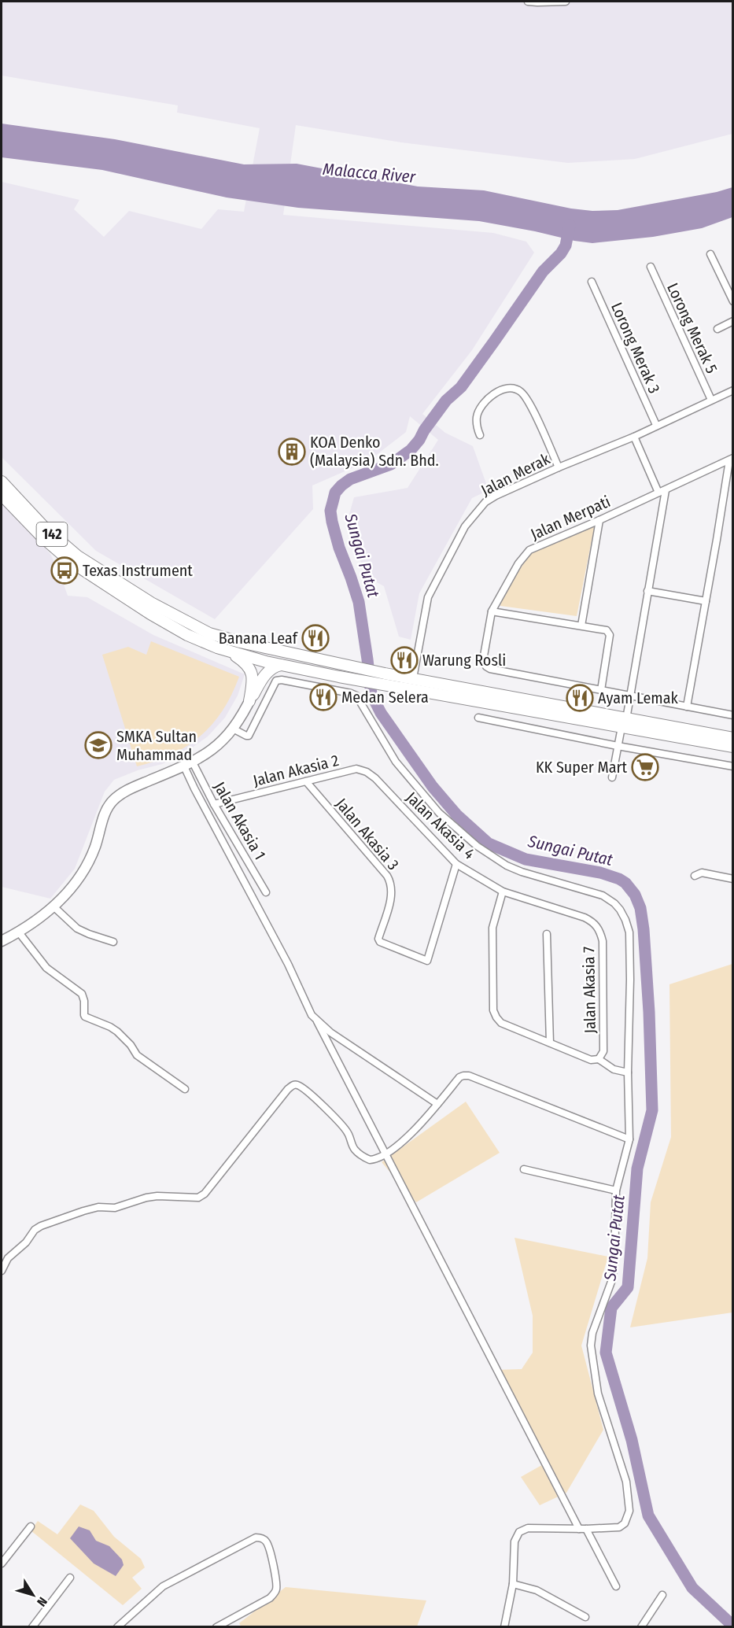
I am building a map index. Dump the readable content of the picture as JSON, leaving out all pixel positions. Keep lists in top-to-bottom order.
{
  "streets": {
    "main road": ["142"],
    "street": [
      "Lorong Merak 5",
      "Lorong Merak 3",
      "Jalan Merak",
      "Jalan Merpati",
      "Jalan Akasia 2",
      "Jalan Akasia 1",
      "Jalan Akasia 4",
      "Jalan Akasia 3",
      "Jalan Akasia 7"
    ]
  },
  "crossings": [
    ["Lorong Merak 5", "Jalan Merak"],
    ["Lorong Merak 3", "Jalan Merak"],
    ["Jalan Merak", "142"],
    ["Jalan Akasia 2", "Jalan Akasia 1"],
    ["Jalan Akasia 2", "Jalan Akasia 4"],
    ["Jalan Akasia 2", "Jalan Akasia 3"],
    ["Jalan Akasia 4", "Jalan Akasia 3"],
    ["Jalan Akasia 4", "Jalan Akasia 7"]
  ],
  "water": ["Malacca River", "Sungai Putat"],
  "places": {
    "building": ["KOA Denko (Malaysia) Sdn. Bhd."],
    "bus stop": ["Texas Instrument"],
    "restaurant": [
      "Banana Leaf",
      "Warung Rosli",
      "Medan Selera",
      "Ayam Lemak"
    ],
    "school or university": ["SMKA Sultan Muhammad"],
    "supermarket": ["KK Super Mart"]
  },
  "north": "bottom right"
}
